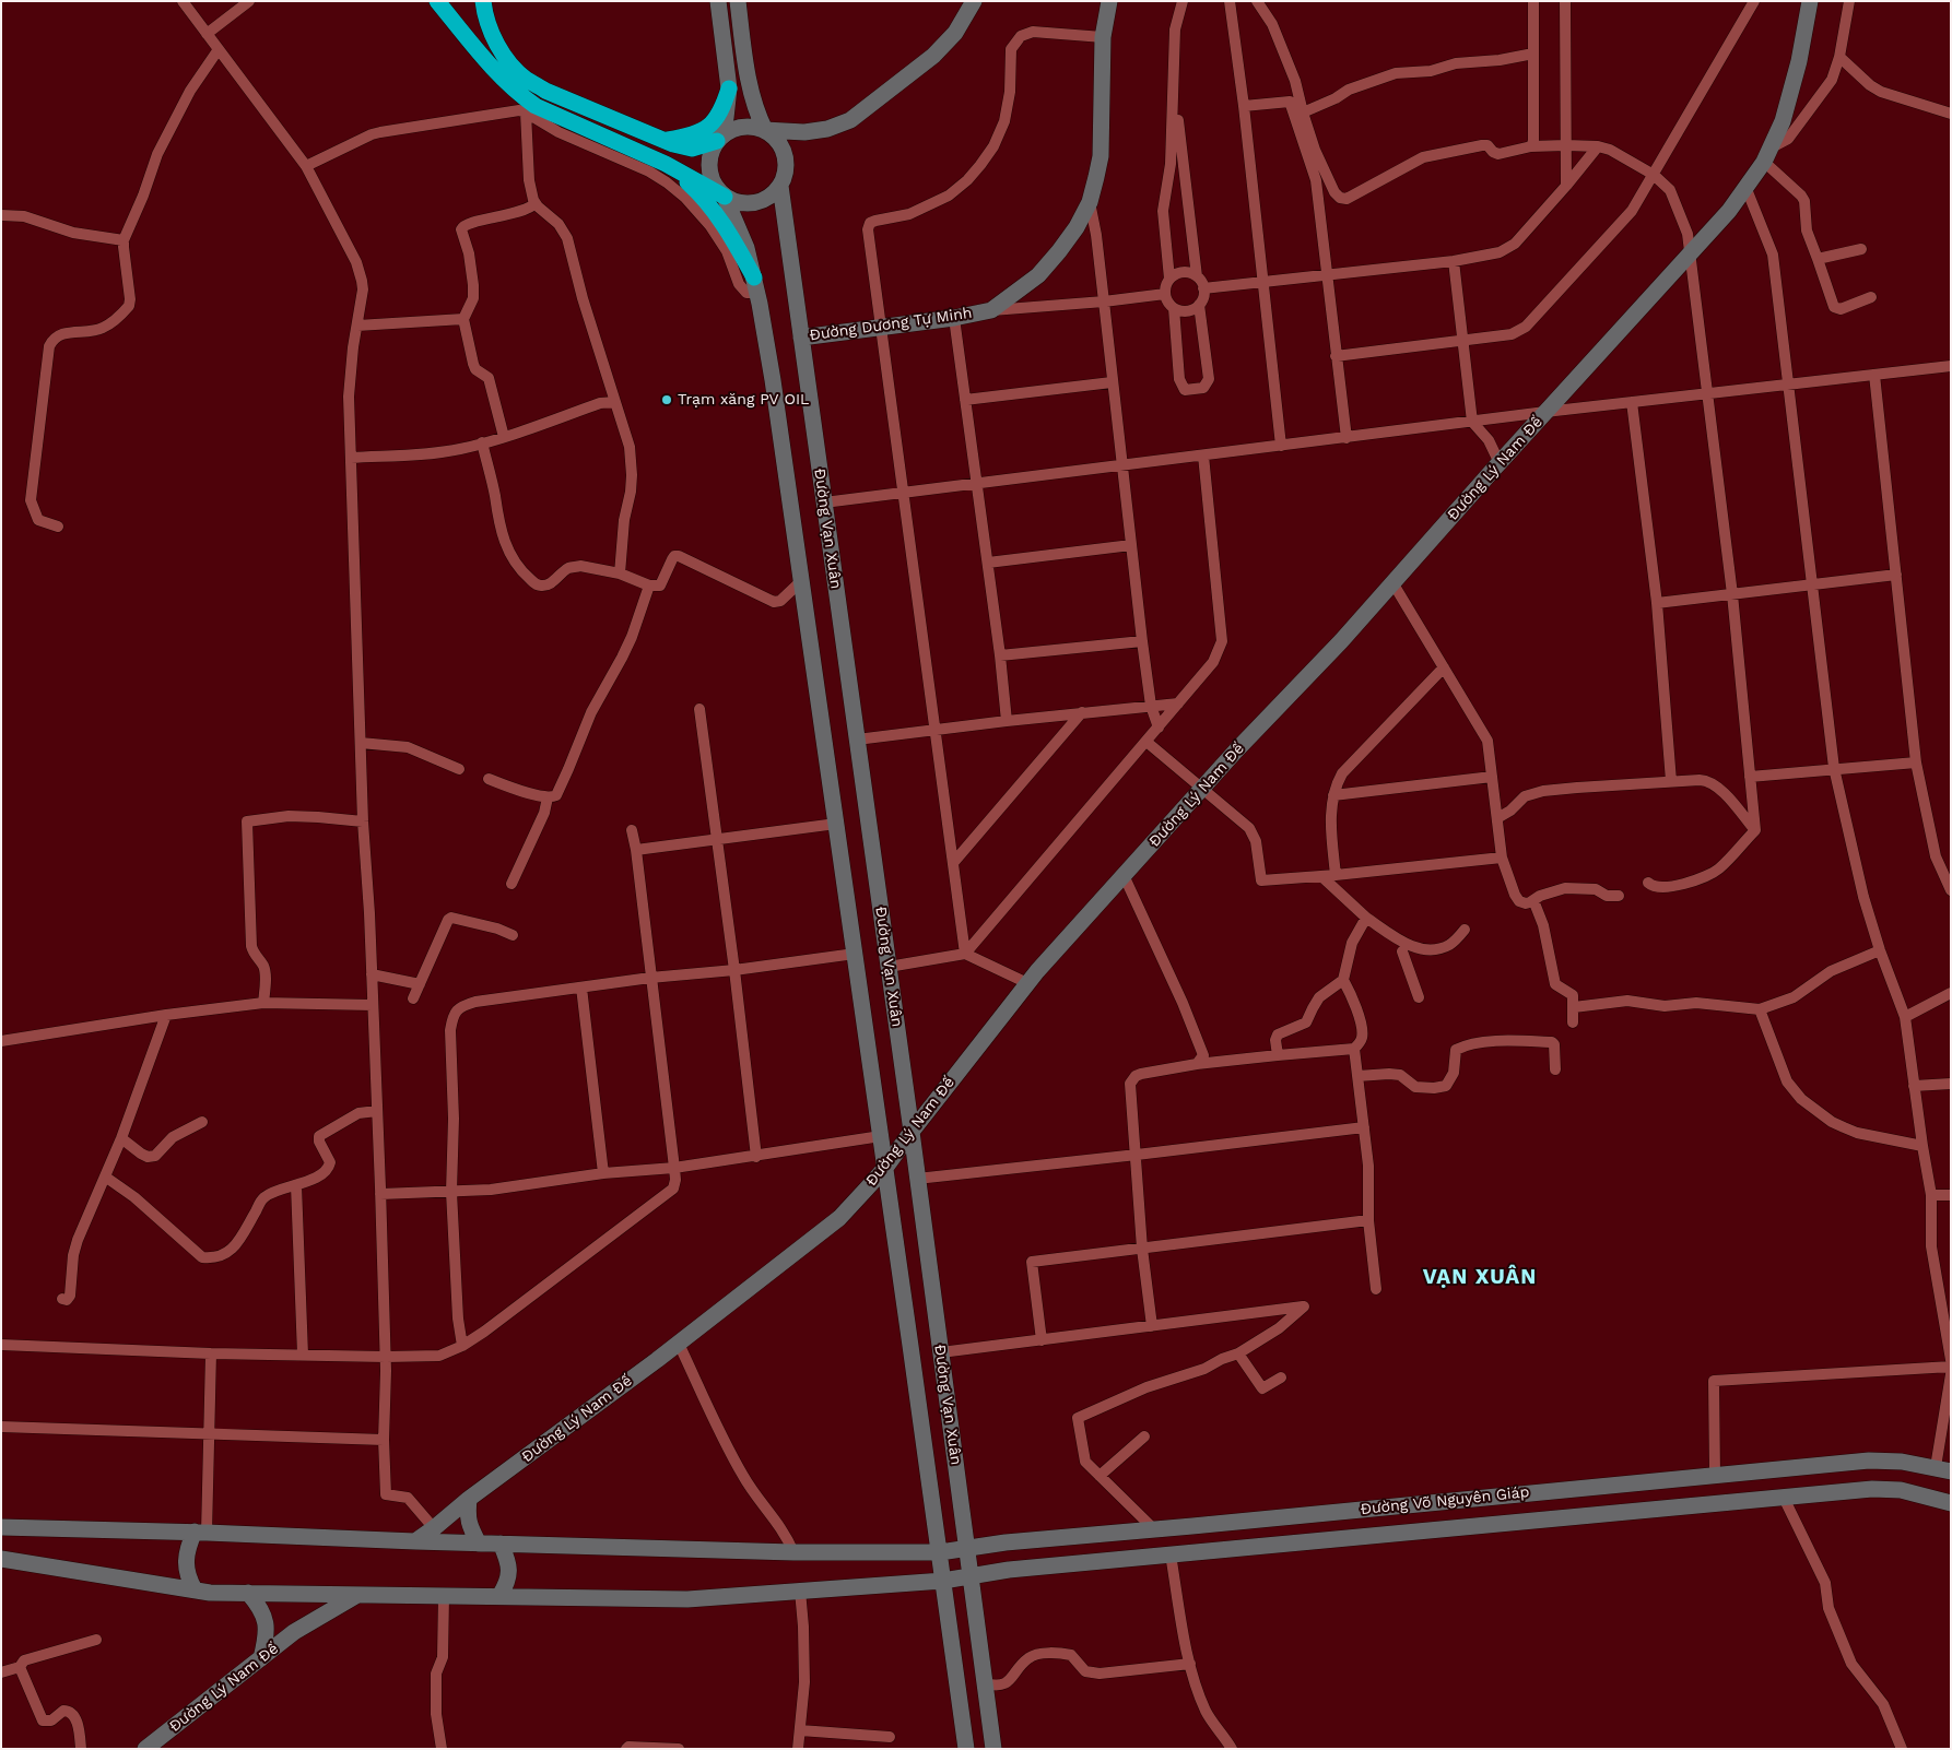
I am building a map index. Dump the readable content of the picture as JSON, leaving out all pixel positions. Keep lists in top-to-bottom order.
{
  "streets": {
    "main road": [
      "Đường Dương Tự Minh",
      "Đường Lý Nam Đế",
      "Đường Vạn Xuân",
      "Đường Võ Nguyên Giáp"
    ]
  },
  "crossings": [
    ["Đường Dương Tự Minh", "Đường Vạn Xuân"],
    ["Đường Lý Nam Đế", "Đường Vạn Xuân"],
    ["Đường Lý Nam Đế", "Đường Võ Nguyên Giáp"],
    ["Đường Vạn Xuân", "Đường Võ Nguyên Giáp"]
  ],
  "districts": ["VẠN XUÂN"],
  "places": ["Trạm xăng PV OIL"]
}
